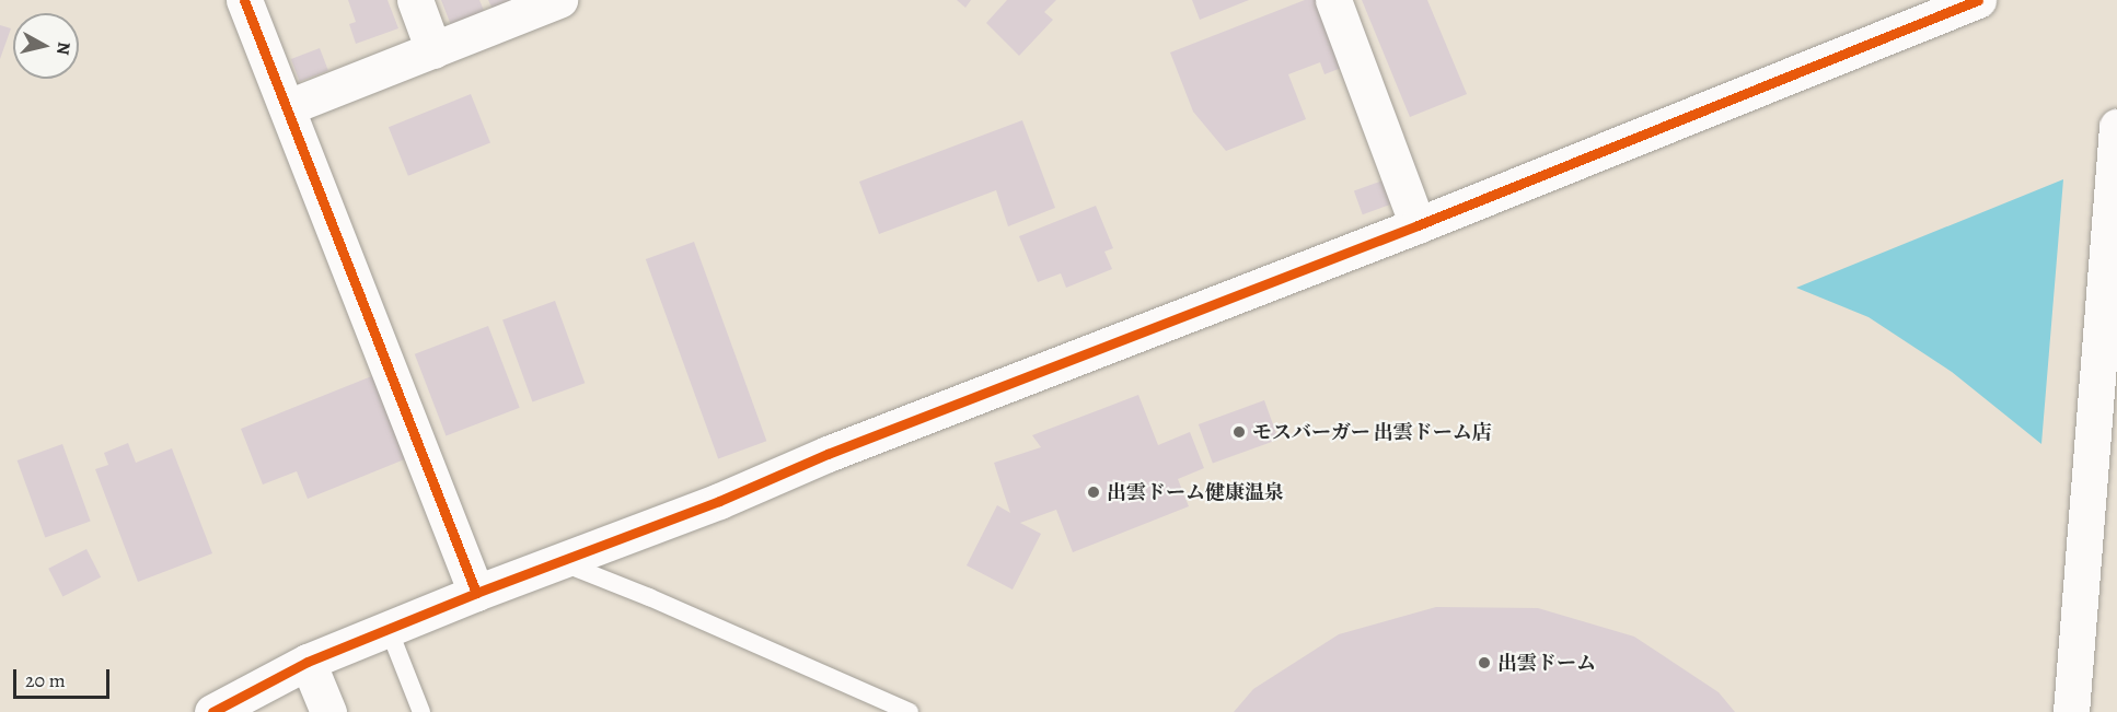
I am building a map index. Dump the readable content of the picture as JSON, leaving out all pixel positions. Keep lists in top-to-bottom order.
{
  "places": ["モスバーガー 出雲ドーム店", "出雲ドーム健康温泉", "出雲ドーム"],
  "scale_bar": "20 m",
  "north": "right"
}
